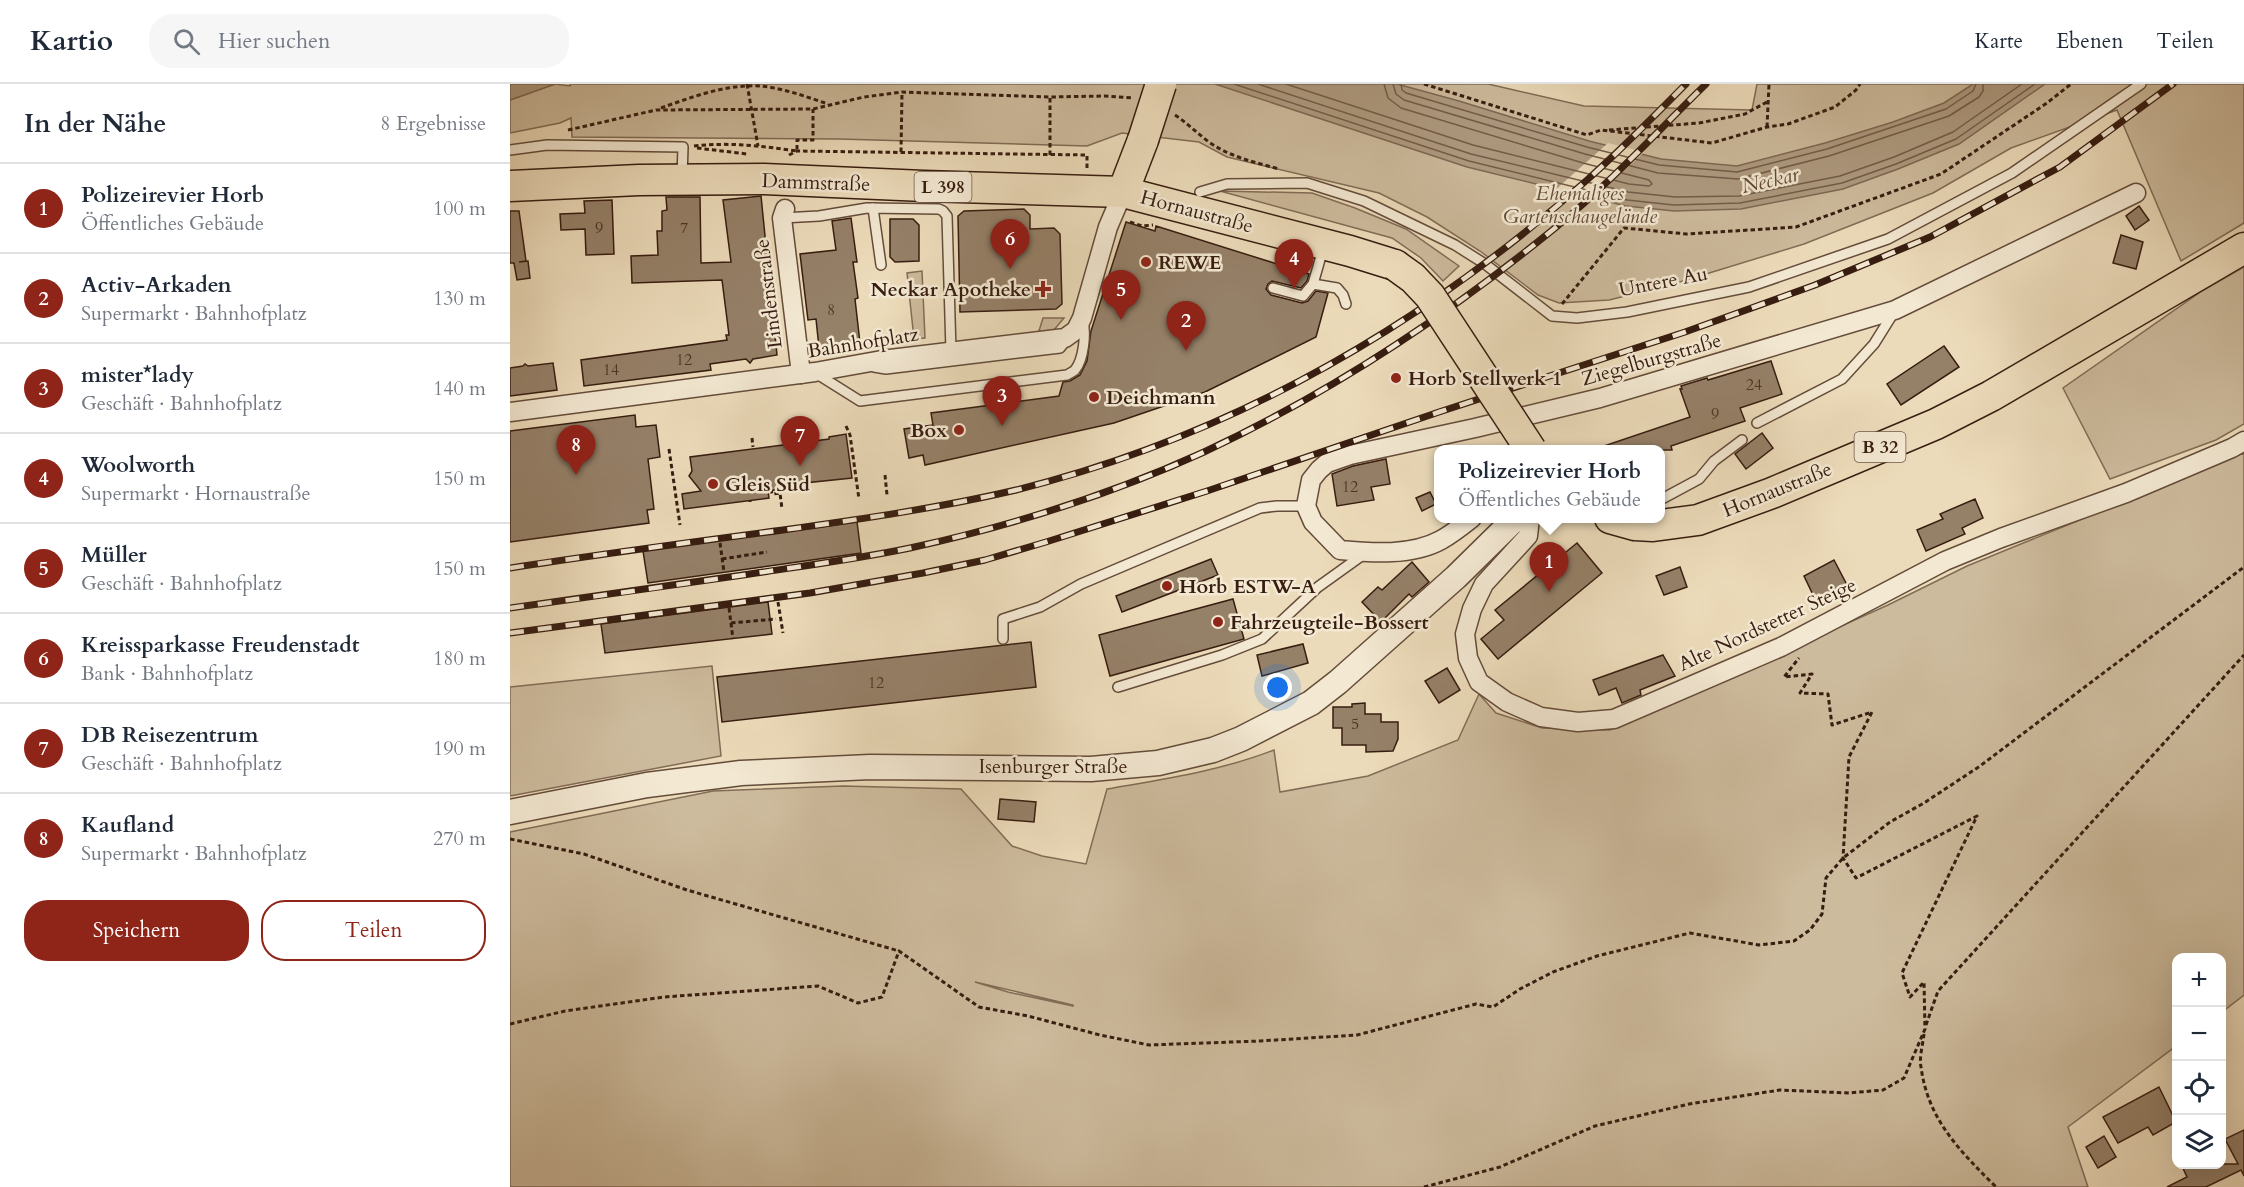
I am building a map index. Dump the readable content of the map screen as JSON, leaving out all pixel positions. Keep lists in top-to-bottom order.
{
  "streets": {
    "main road": [
      "Dammstraße",
      "L 398",
      "Hornaustraße",
      "B 32"
    ],
    "street": [
      "Lindenstraße",
      "Bahnhofplatz",
      "Ziegelburgstraße",
      "Alte Nordstetter Steige",
      "Isenburger Straße"
    ],
    "lane": ["Untere Au"]
  },
  "crossings": [
    ["Dammstraße", "Hornaustraße"],
    ["Lindenstraße", "Bahnhofplatz"]
  ],
  "water": ["Neckar"],
  "parks": ["Ehemaliges Gartenschaugelände"],
  "places": {
    "other": [
      "REWE",
      "Horb Stellwerk 1",
      "Deichmann",
      "Box",
      "Gleis Süd",
      "Horb ESTW-A",
      "Fahrzeugteile-Bossert"
    ],
    "health": ["Neckar Apotheke"]
  },
  "house_numbers": [
    "9",
    "7",
    "8",
    "12",
    "14",
    "24",
    "9",
    "12",
    "12",
    "5"
  ],
  "page": {
    "header": "Kartio",
    "search": "Hier suchen",
    "nav": ["Karte", "Ebenen", "Teilen"],
    "heading": ["In der Nähe", "8 Ergebnisse"],
    "list": [
      {
        "mark": "1",
        "name": "Polizeirevier Horb",
        "note": "Öffentliches Gebäude",
        "value": "100 m"
      },
      {
        "mark": "2",
        "name": "Activ-Arkaden",
        "note": "Supermarkt · Bahnhofplatz",
        "value": "130 m"
      },
      {
        "mark": "3",
        "name": "mister*lady",
        "note": "Geschäft · Bahnhofplatz",
        "value": "140 m"
      },
      {
        "mark": "4",
        "name": "Woolworth",
        "note": "Supermarkt · Hornaustraße",
        "value": "150 m"
      },
      {
        "mark": "5",
        "name": "Müller",
        "note": "Geschäft · Bahnhofplatz",
        "value": "150 m"
      },
      {
        "mark": "6",
        "name": "Kreissparkasse Freudenstadt",
        "note": "Bank · Bahnhofplatz",
        "value": "180 m"
      },
      {
        "mark": "7",
        "name": "DB Reisezentrum",
        "note": "Geschäft · Bahnhofplatz",
        "value": "190 m"
      },
      {
        "mark": "8",
        "name": "Kaufland",
        "note": "Supermarkt · Bahnhofplatz",
        "value": "270 m"
      }
    ],
    "pins": [
      "6",
      "4",
      "5",
      "2",
      "3",
      "7",
      "8",
      "1"
    ],
    "popup": ["Polizeirevier Horb", "Öffentliches Gebäude"],
    "buttons": ["Speichern", "Teilen"],
    "map_buttons": ["+", "−"]
  }
}
